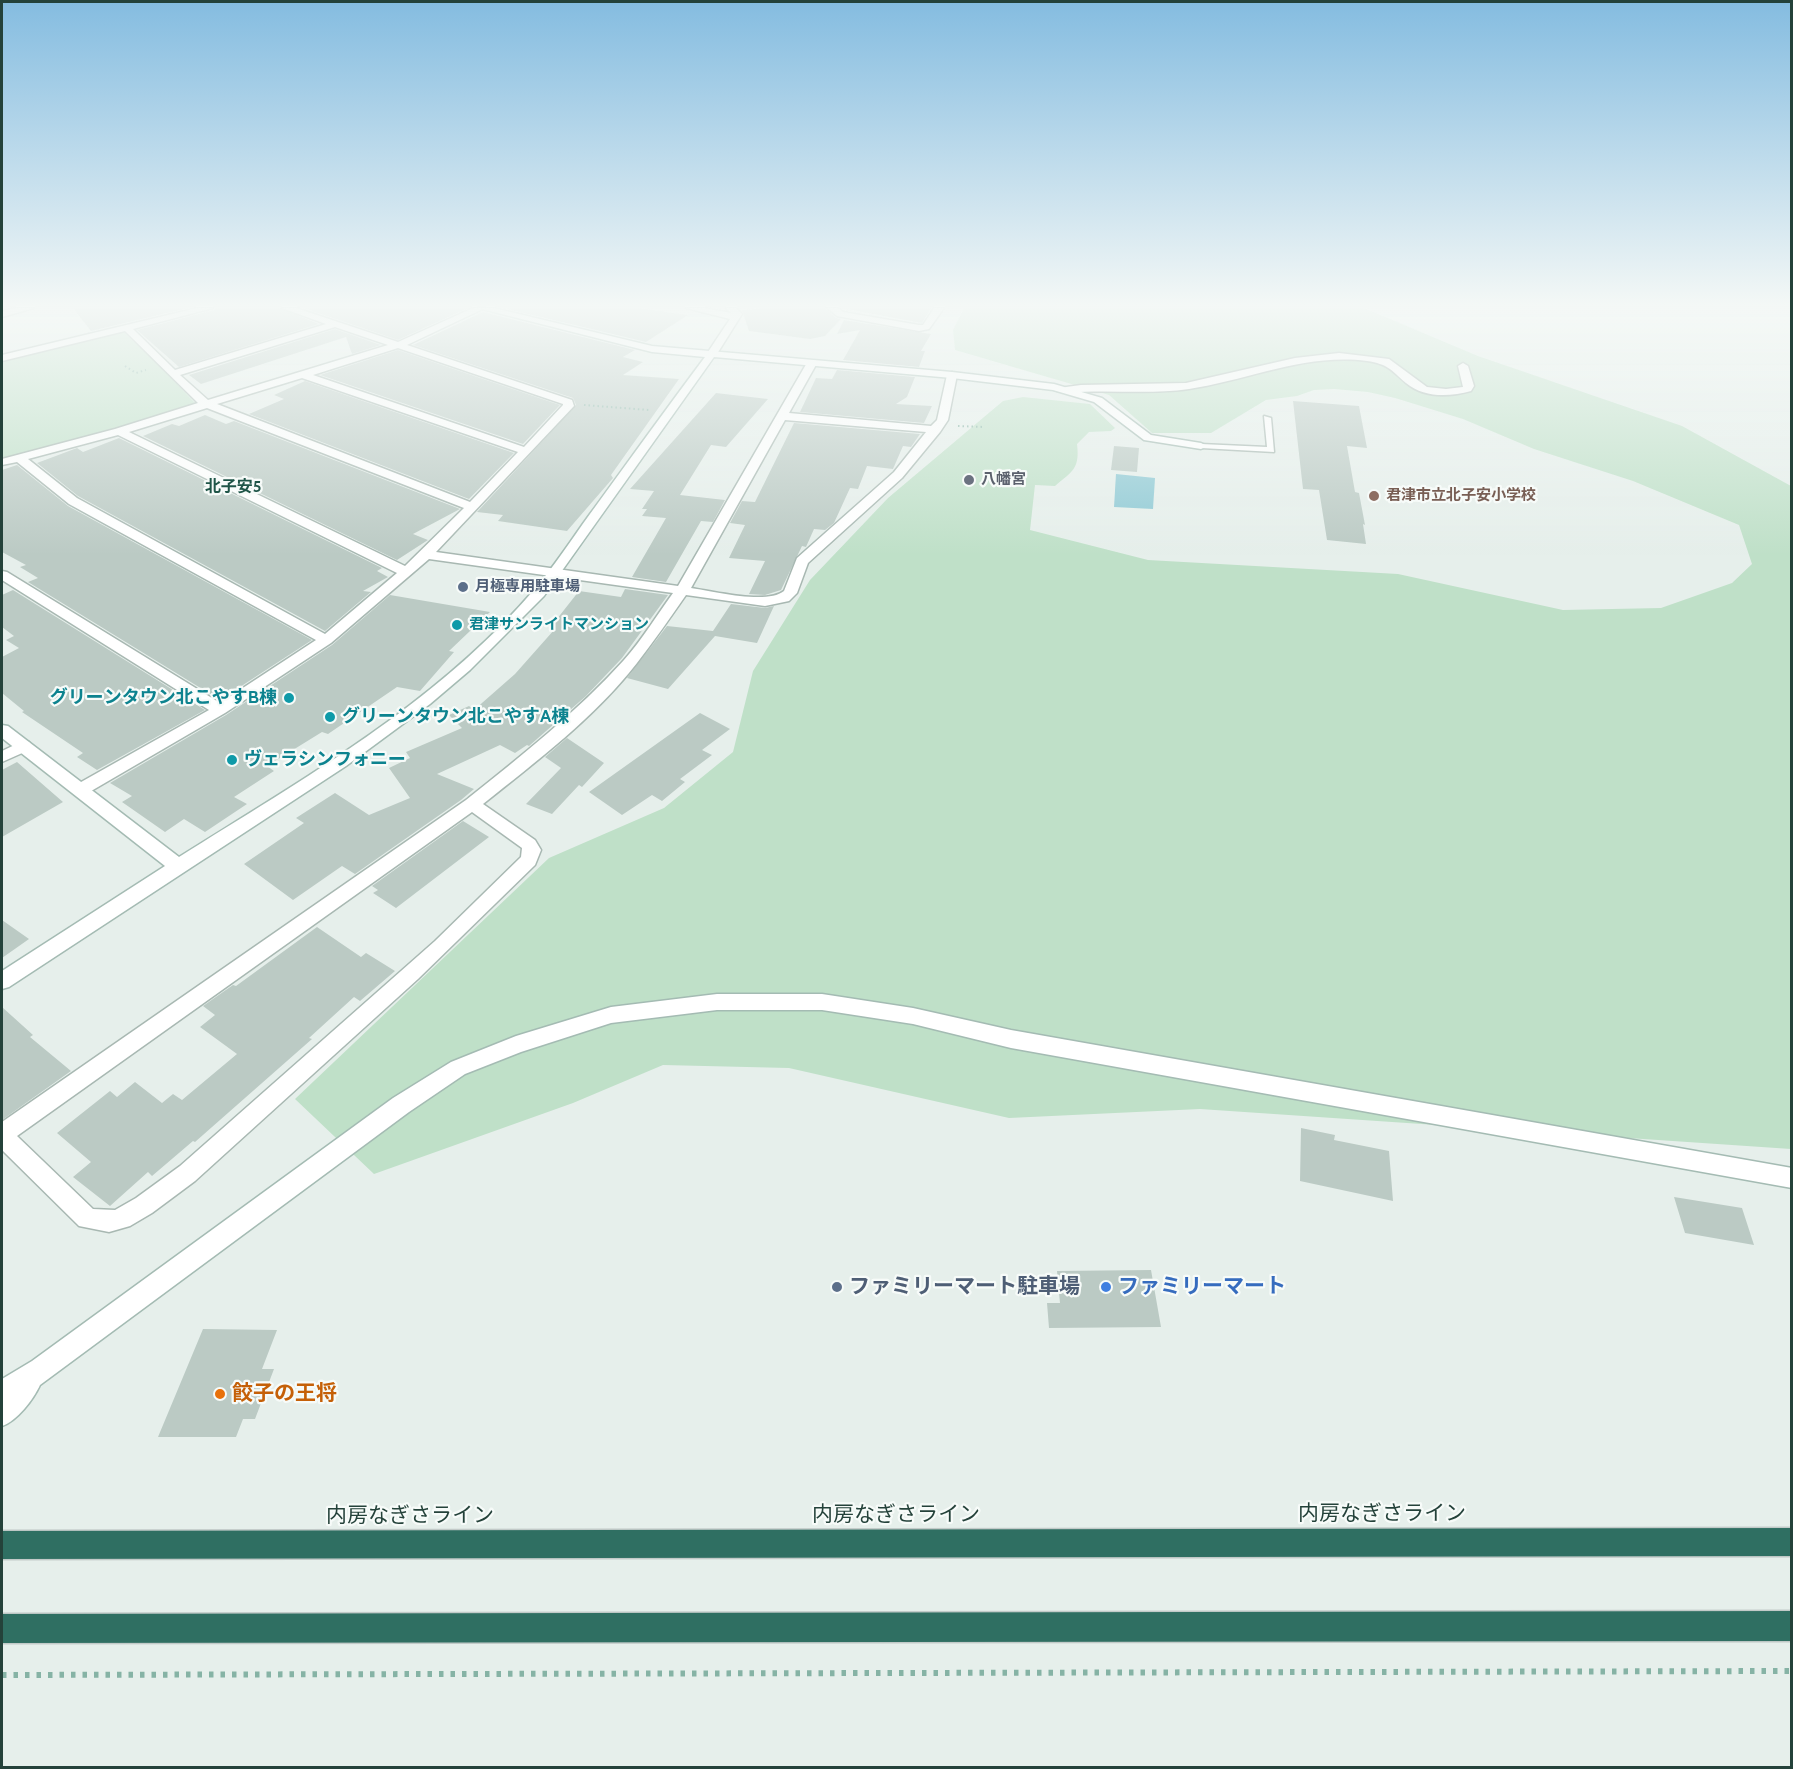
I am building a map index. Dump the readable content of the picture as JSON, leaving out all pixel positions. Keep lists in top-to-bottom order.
{
  "streets": {
    "highway": ["内房なぎさライン"]
  },
  "districts": ["北子安5"],
  "places": [
    "八幡宮",
    "君津市立北子安小学校",
    "月極専用駐車場",
    "君津サンライトマンション",
    "グリーンタウン北こやすB棟",
    "グリーンタウン北こやすA棟",
    "ヴェラシンフォニー",
    "ファミリーマート駐車場",
    "ファミリーマート",
    "餃子の王将"
  ]
}
